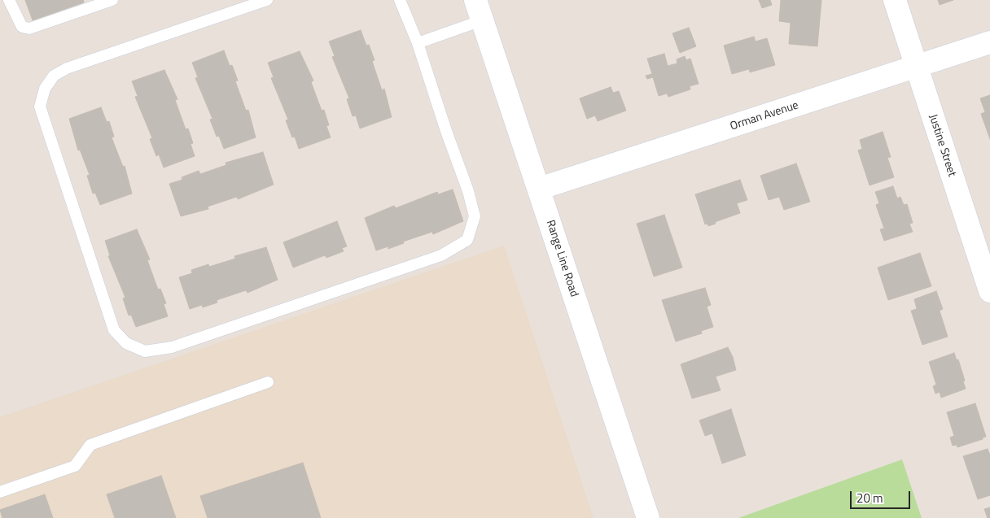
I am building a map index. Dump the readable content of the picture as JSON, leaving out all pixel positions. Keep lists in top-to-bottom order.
{
  "streets": {
    "street": ["Orman Avenue", "Justine Street", "Range Line Road"]
  },
  "crossings": [
    ["Orman Avenue", "Justine Street"],
    ["Orman Avenue", "Range Line Road"]
  ],
  "scale_bar": "20 m"
}
